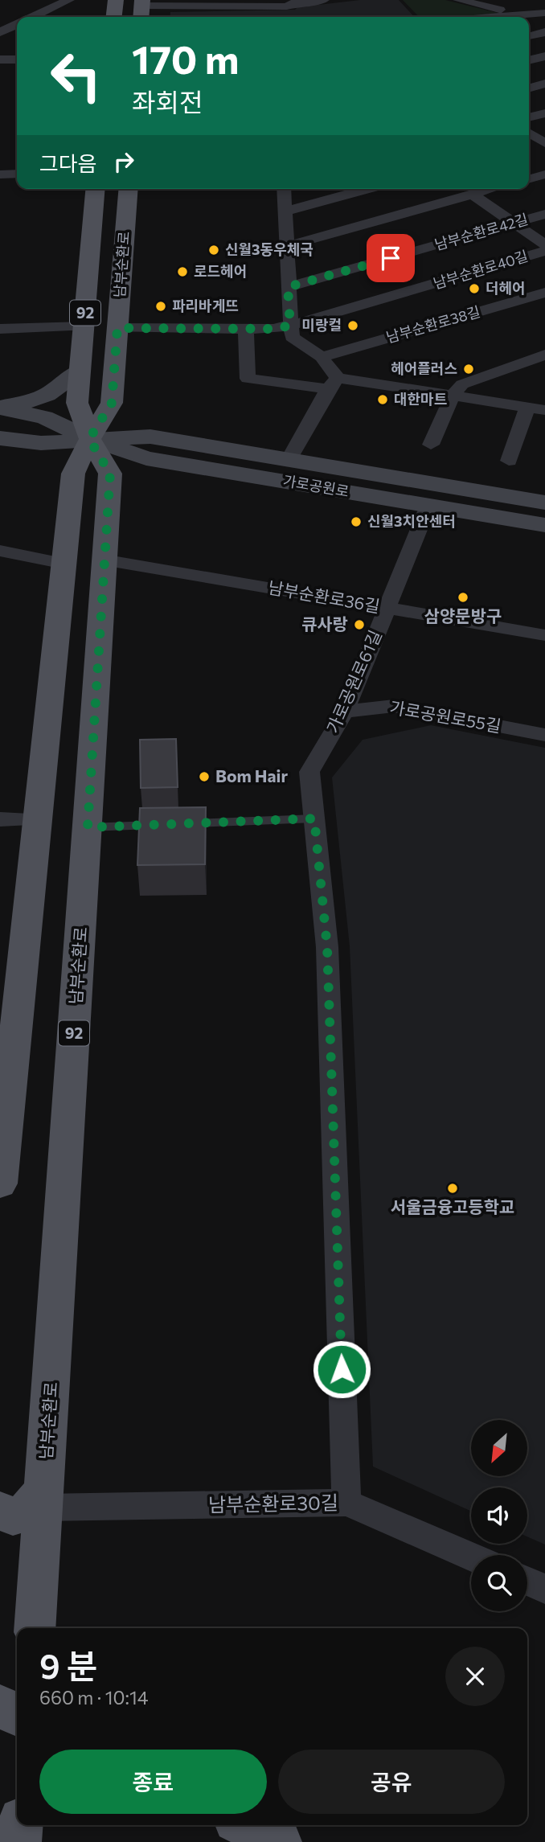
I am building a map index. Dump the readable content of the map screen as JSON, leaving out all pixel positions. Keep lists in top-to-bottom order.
{
  "streets": {
    "main road": ["남부순환로", "92", "가로공원로"],
    "street": [
      "남부순환로42길",
      "남부순환로40길",
      "남부순환로38길",
      "남부순환로36길",
      "가로공원로61길",
      "가로공원로55길",
      "남부순환로30길"
    ]
  },
  "crossings": [
    ["남부순환로", "남부순환로40길"],
    ["남부순환로", "가로공원로"],
    ["남부순환로", "남부순환로36길"],
    ["남부순환로", "남부순환로30길"],
    ["가로공원로", "가로공원로61길"],
    ["남부순환로36길", "가로공원로61길"],
    ["가로공원로61길", "가로공원로55길"],
    ["가로공원로61길", "남부순환로30길"]
  ],
  "places": [
    "신월3동우체국",
    "로드헤어",
    "더헤어",
    "파리바게뜨",
    "미랑컬",
    "헤어플러스",
    "대한마트",
    "신월3치안센터",
    "삼양문방구",
    "큐사랑",
    "Bom Hair",
    "서울금융고등학교"
  ],
  "north": "bottom left",
  "page": {
    "turn": ["170 m", "좌회전"],
    "then": "그다음",
    "heading": ["9 분", "660 m · 10:14"],
    "buttons": ["종료", "공유"]
  }
}
